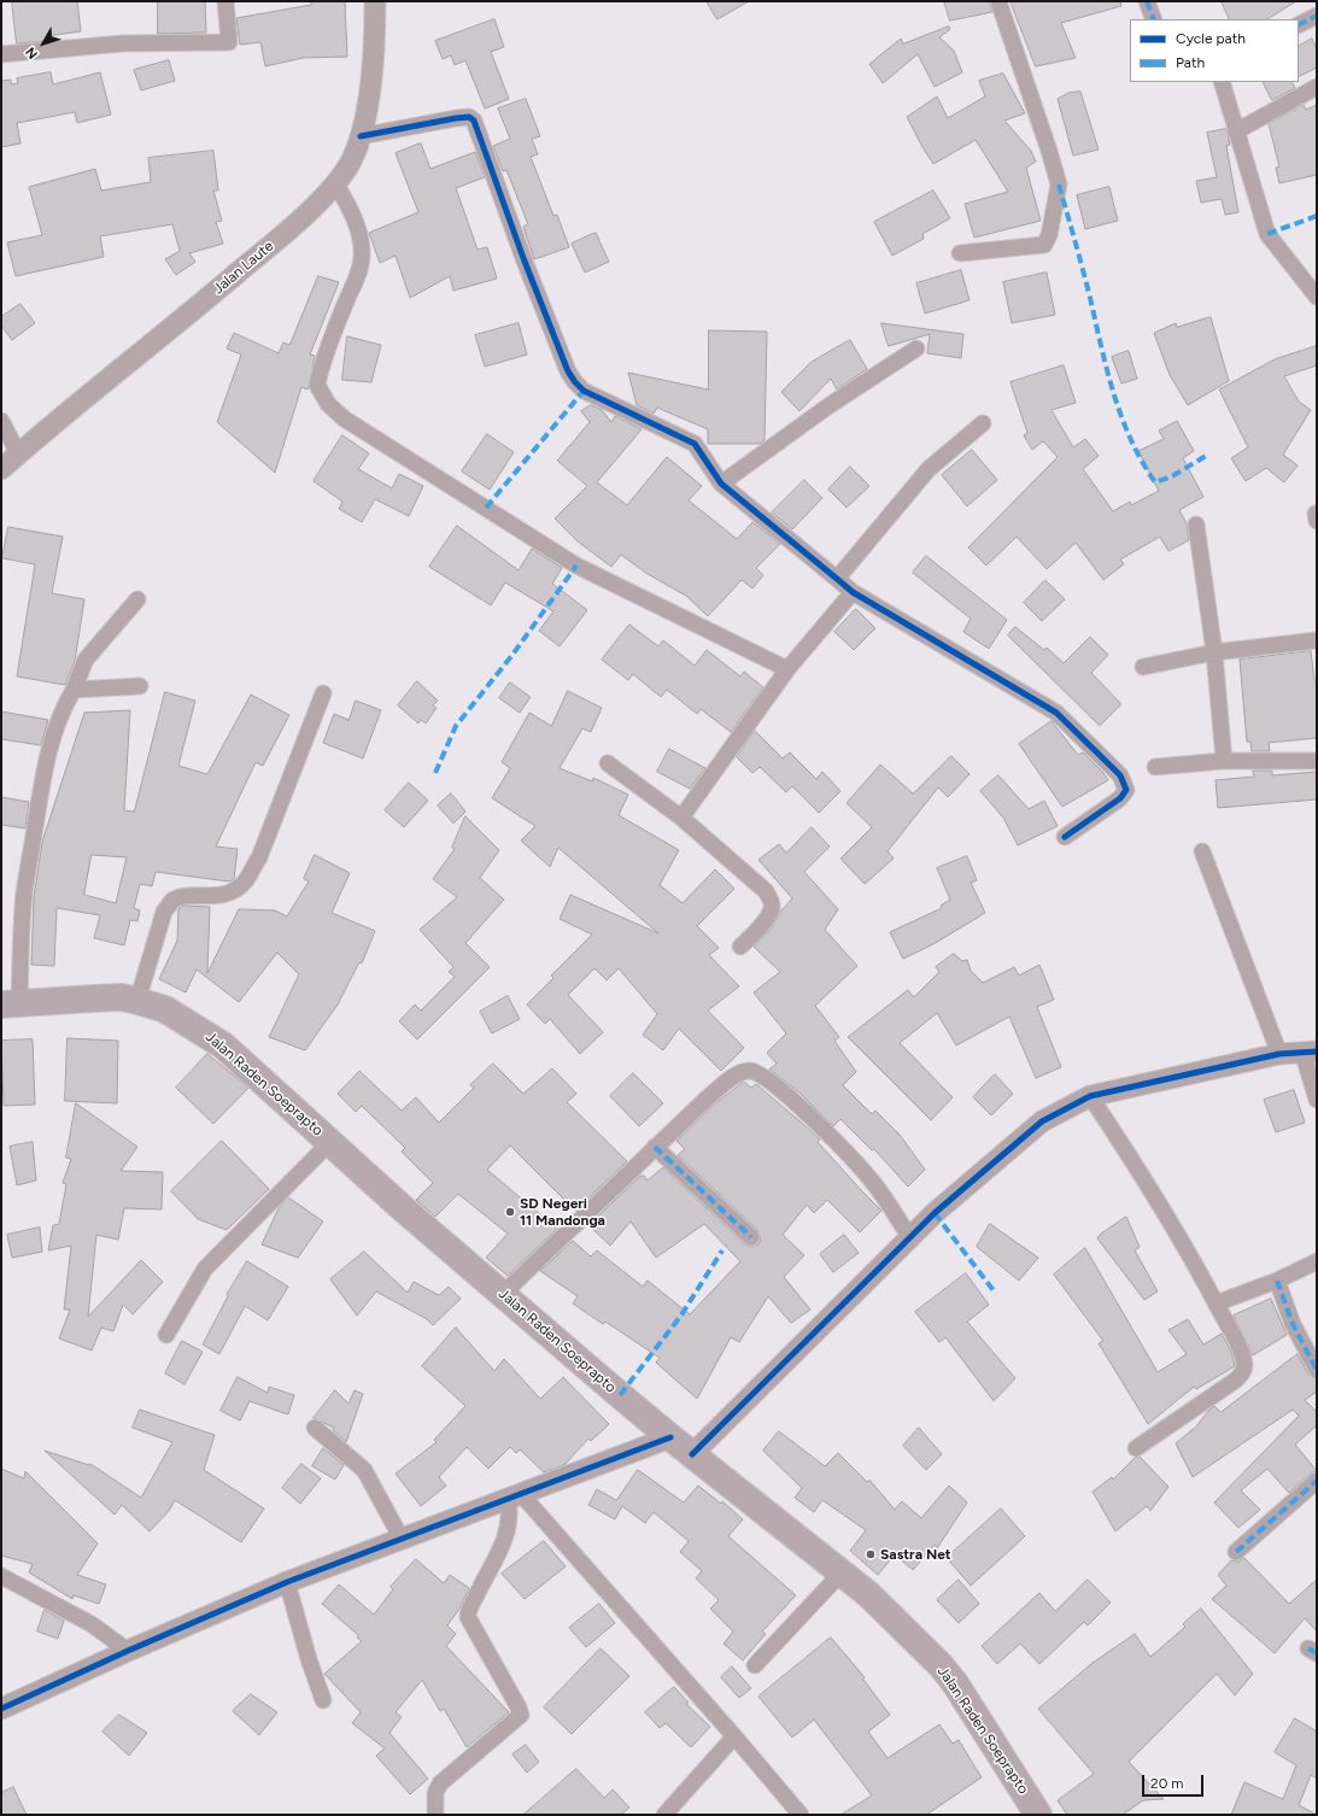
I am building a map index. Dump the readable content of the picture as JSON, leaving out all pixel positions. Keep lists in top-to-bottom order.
{
  "streets": {
    "highway": ["Jalan Raden Soeprapto"],
    "street": ["Jalan Laute"]
  },
  "places": ["SD Negeri 11 Mandonga", "Sastra Net"],
  "legend": ["Cycle path", "Path"],
  "scale_bar": "20 m",
  "north": "bottom left"
}
